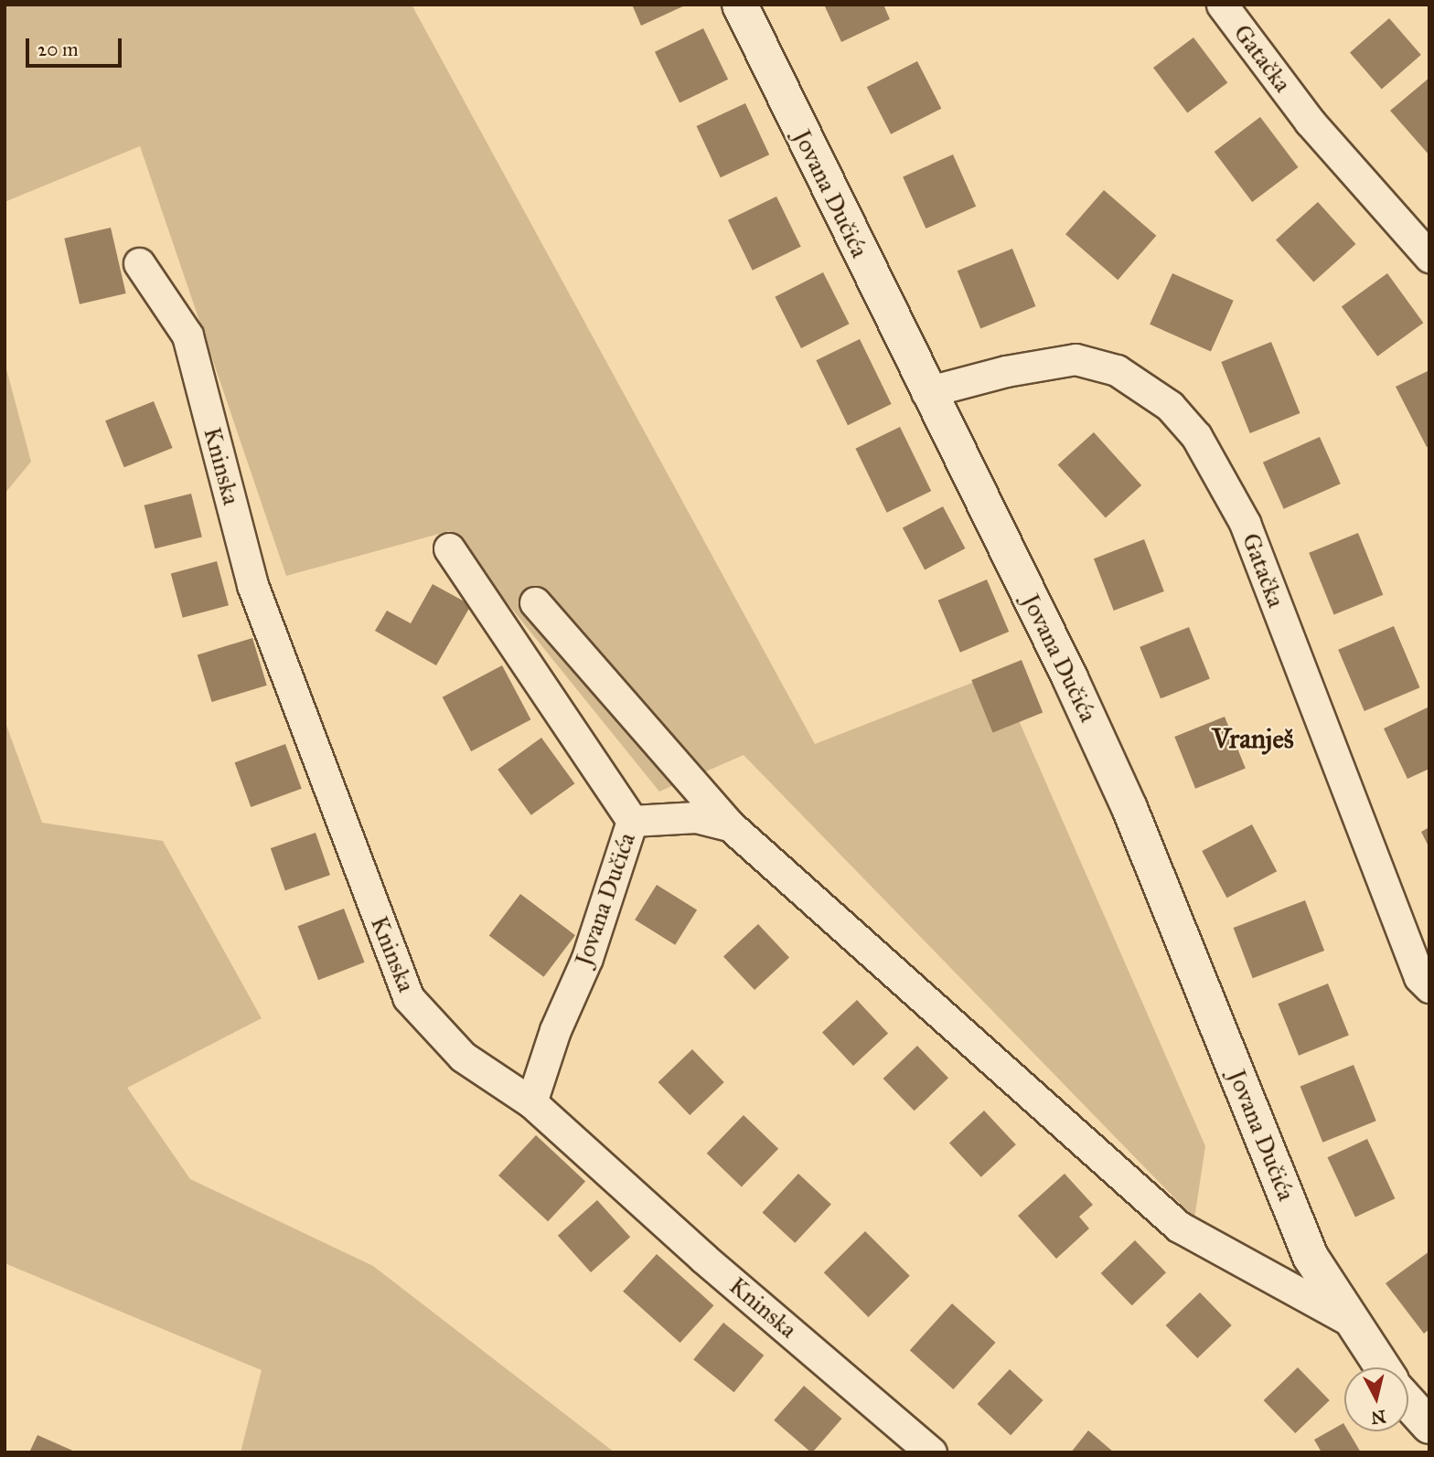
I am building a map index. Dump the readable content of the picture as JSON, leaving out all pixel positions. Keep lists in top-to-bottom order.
{
  "streets": {
    "main road": ["Jovana Dučića"],
    "street": ["Gatačka", "Kninska"]
  },
  "crossings": [
    ["Gatačka", "Jovana Dučića"],
    ["Jovana Dučića", "Kninska"]
  ],
  "districts": ["Vranješ"],
  "scale_bar": "20 m",
  "north": "bottom"
}
